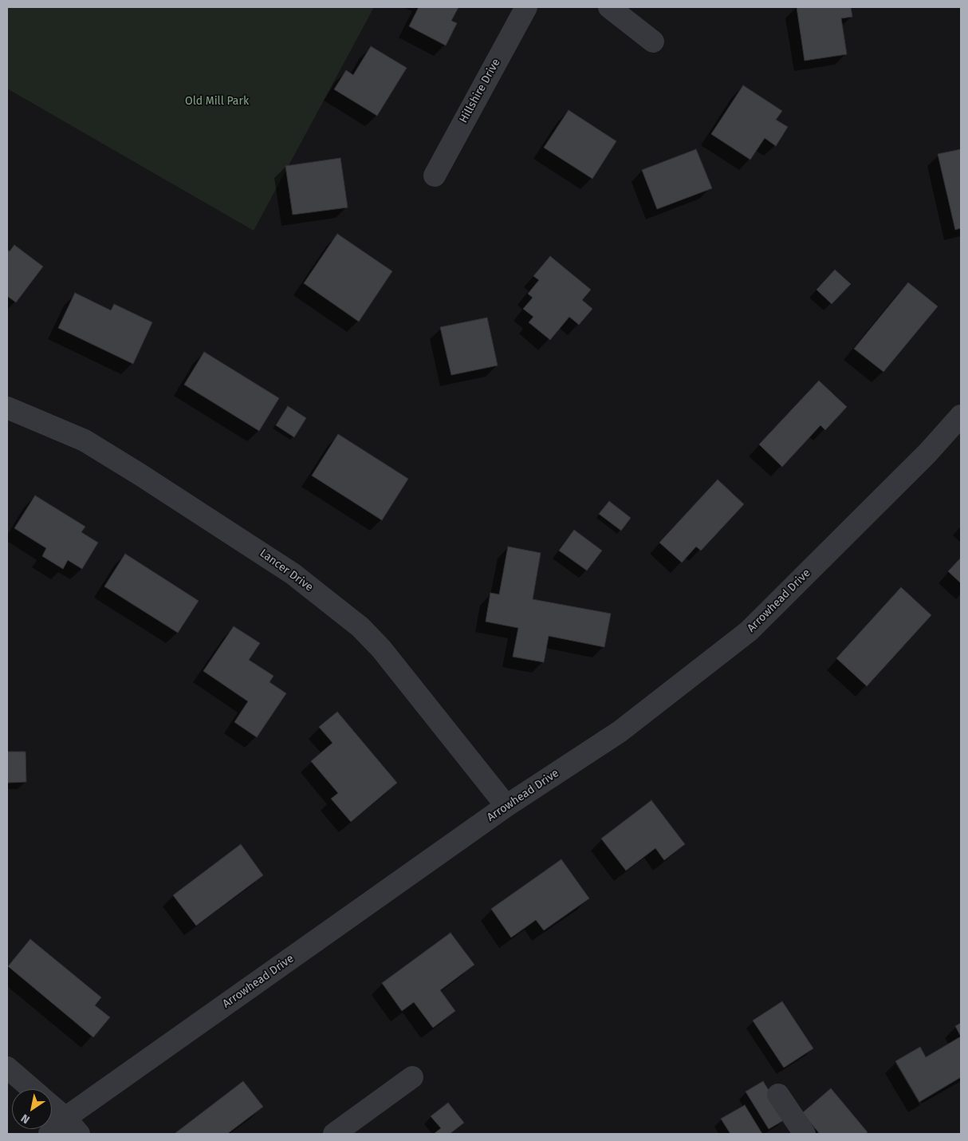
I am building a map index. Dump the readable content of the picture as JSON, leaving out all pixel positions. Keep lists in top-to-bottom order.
{
  "streets": {
    "street": ["Hillshire Drive", "Lancer Drive", "Arrowhead Drive"]
  },
  "crossings": [
    ["Lancer Drive", "Arrowhead Drive"]
  ],
  "parks": ["Old Mill Park"],
  "north": "bottom left"
}
